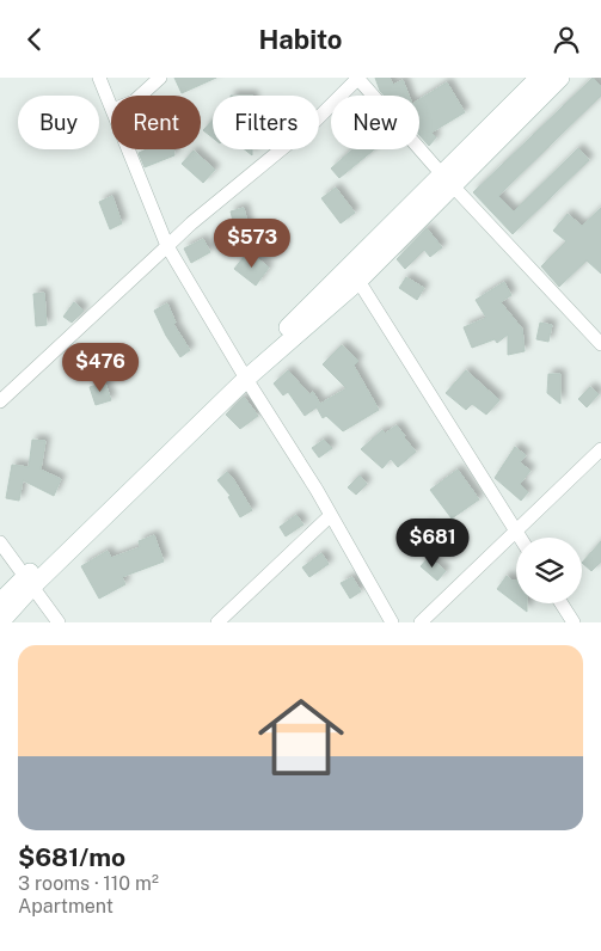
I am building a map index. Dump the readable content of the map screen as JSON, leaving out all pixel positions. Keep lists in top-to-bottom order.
{
  "page": {
    "header": "Habito",
    "chip": [
      "Buy",
      "Rent",
      "Filters",
      "New"
    ],
    "price": ["$573", "$476", "$681"],
    "list": [
      {
        "name": "$681/mo",
        "note": "3 rooms · 110 m² · Apartment"
      }
    ]
  }
}
